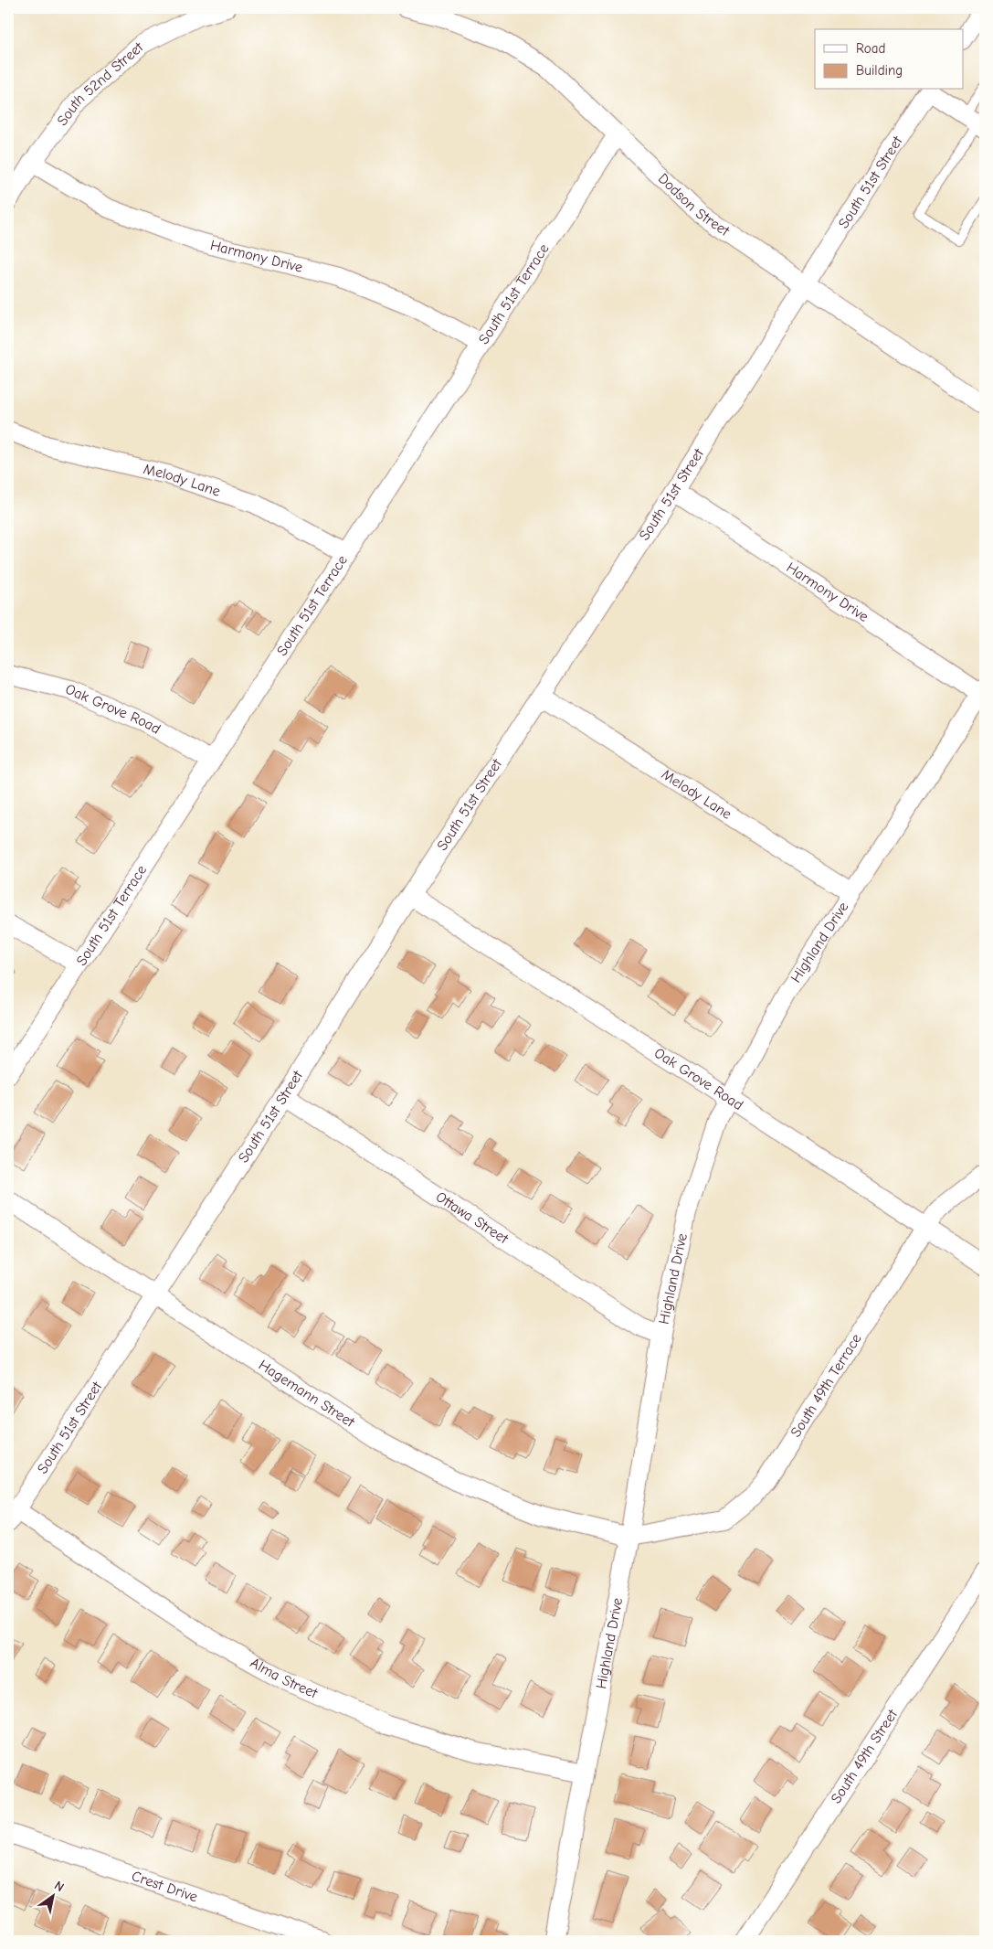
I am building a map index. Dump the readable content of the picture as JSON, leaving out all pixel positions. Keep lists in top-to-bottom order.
{
  "streets": {
    "street": [
      "South 52nd Street",
      "South 51st Street",
      "Dodson Street",
      "Harmony Drive",
      "South 51st Terrace",
      "Melody Lane",
      "Oak Grove Road",
      "Highland Drive",
      "Ottawa Street",
      "South 49th Terrace",
      "Hagemann Street",
      "Alma Street",
      "South 49th Street",
      "Crest Drive"
    ]
  },
  "crossings": [
    ["South 52nd Street", "Harmony Drive"],
    ["South 51st Street", "Dodson Street"],
    ["South 51st Street", "Harmony Drive"],
    ["South 51st Street", "Melody Lane"],
    ["South 51st Street", "Oak Grove Road"],
    ["South 51st Street", "Ottawa Street"],
    ["South 51st Street", "Hagemann Street"],
    ["South 51st Street", "Alma Street"],
    ["Dodson Street", "South 51st Terrace"],
    ["Harmony Drive", "South 51st Terrace"],
    ["Harmony Drive", "Highland Drive"],
    ["South 51st Terrace", "Melody Lane"],
    ["South 51st Terrace", "Oak Grove Road"],
    ["Melody Lane", "Highland Drive"],
    ["Oak Grove Road", "Highland Drive"],
    ["Oak Grove Road", "South 49th Terrace"],
    ["Highland Drive", "Ottawa Street"],
    ["Highland Drive", "South 49th Terrace"],
    ["Highland Drive", "Hagemann Street"],
    ["Highland Drive", "Alma Street"],
    ["South 49th Terrace", "Hagemann Street"]
  ],
  "legend": ["Road", "Building"],
  "north": "top right"
}
